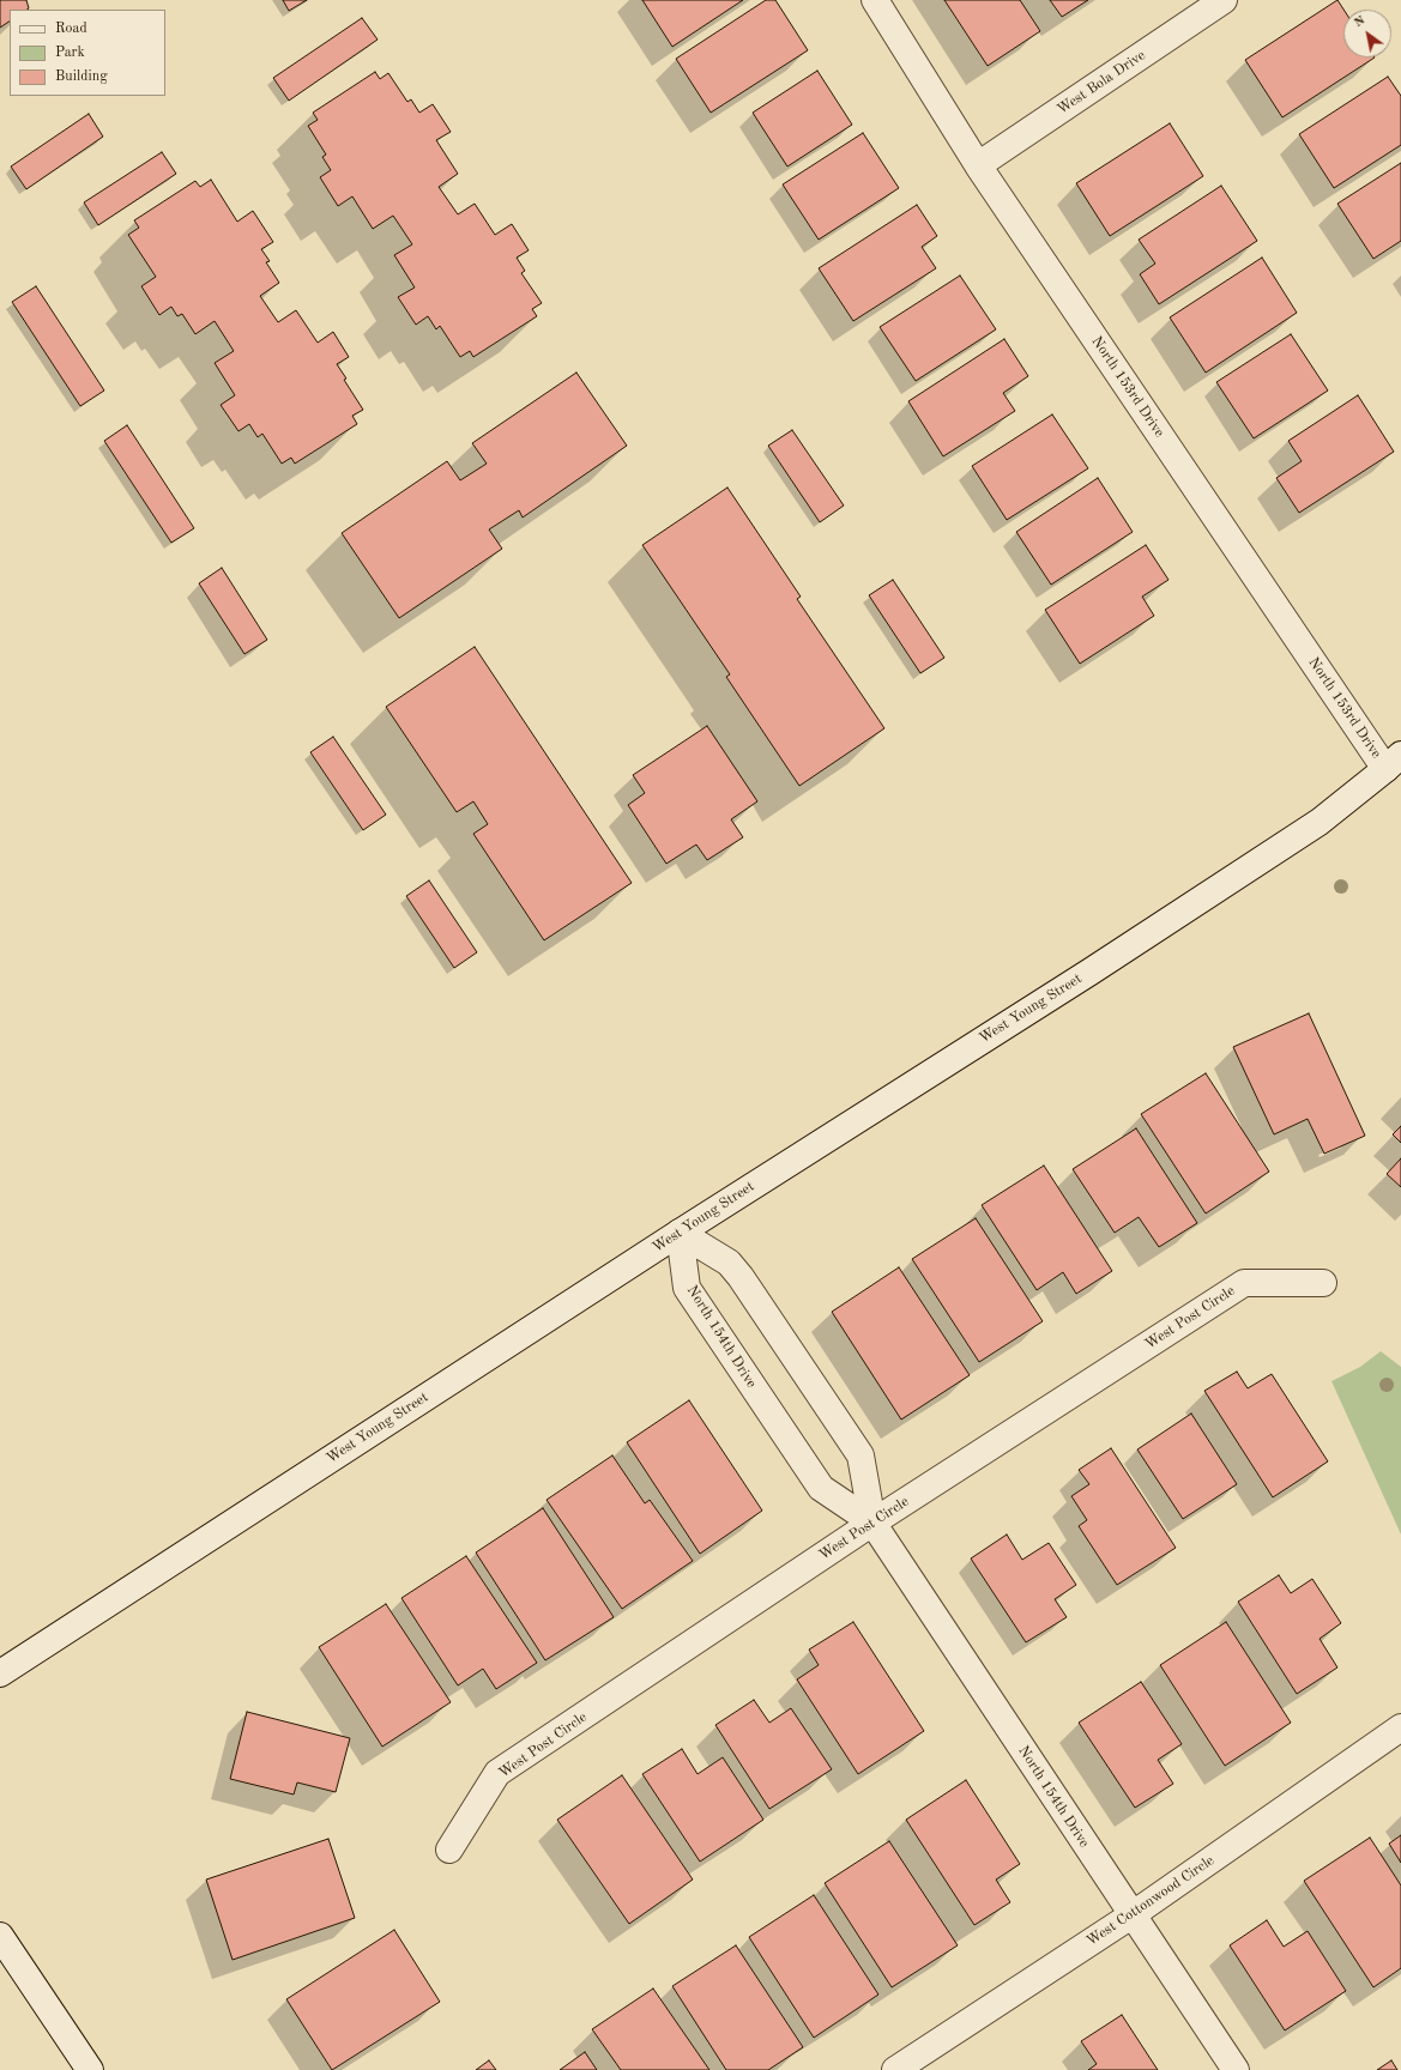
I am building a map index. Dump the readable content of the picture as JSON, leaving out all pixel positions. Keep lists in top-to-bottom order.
{
  "streets": {
    "street": [
      "West Bola Drive",
      "North 153rd Drive",
      "West Young Street",
      "West Post Circle",
      "North 154th Drive",
      "West Cottonwood Circle"
    ]
  },
  "crossings": [
    ["West Bola Drive", "North 153rd Drive"],
    ["North 153rd Drive", "West Young Street"],
    ["West Young Street", "North 154th Drive"],
    ["West Post Circle", "North 154th Drive"],
    ["North 154th Drive", "West Cottonwood Circle"]
  ],
  "legend": ["Road", "Park", "Building"],
  "north": "top left"
}
